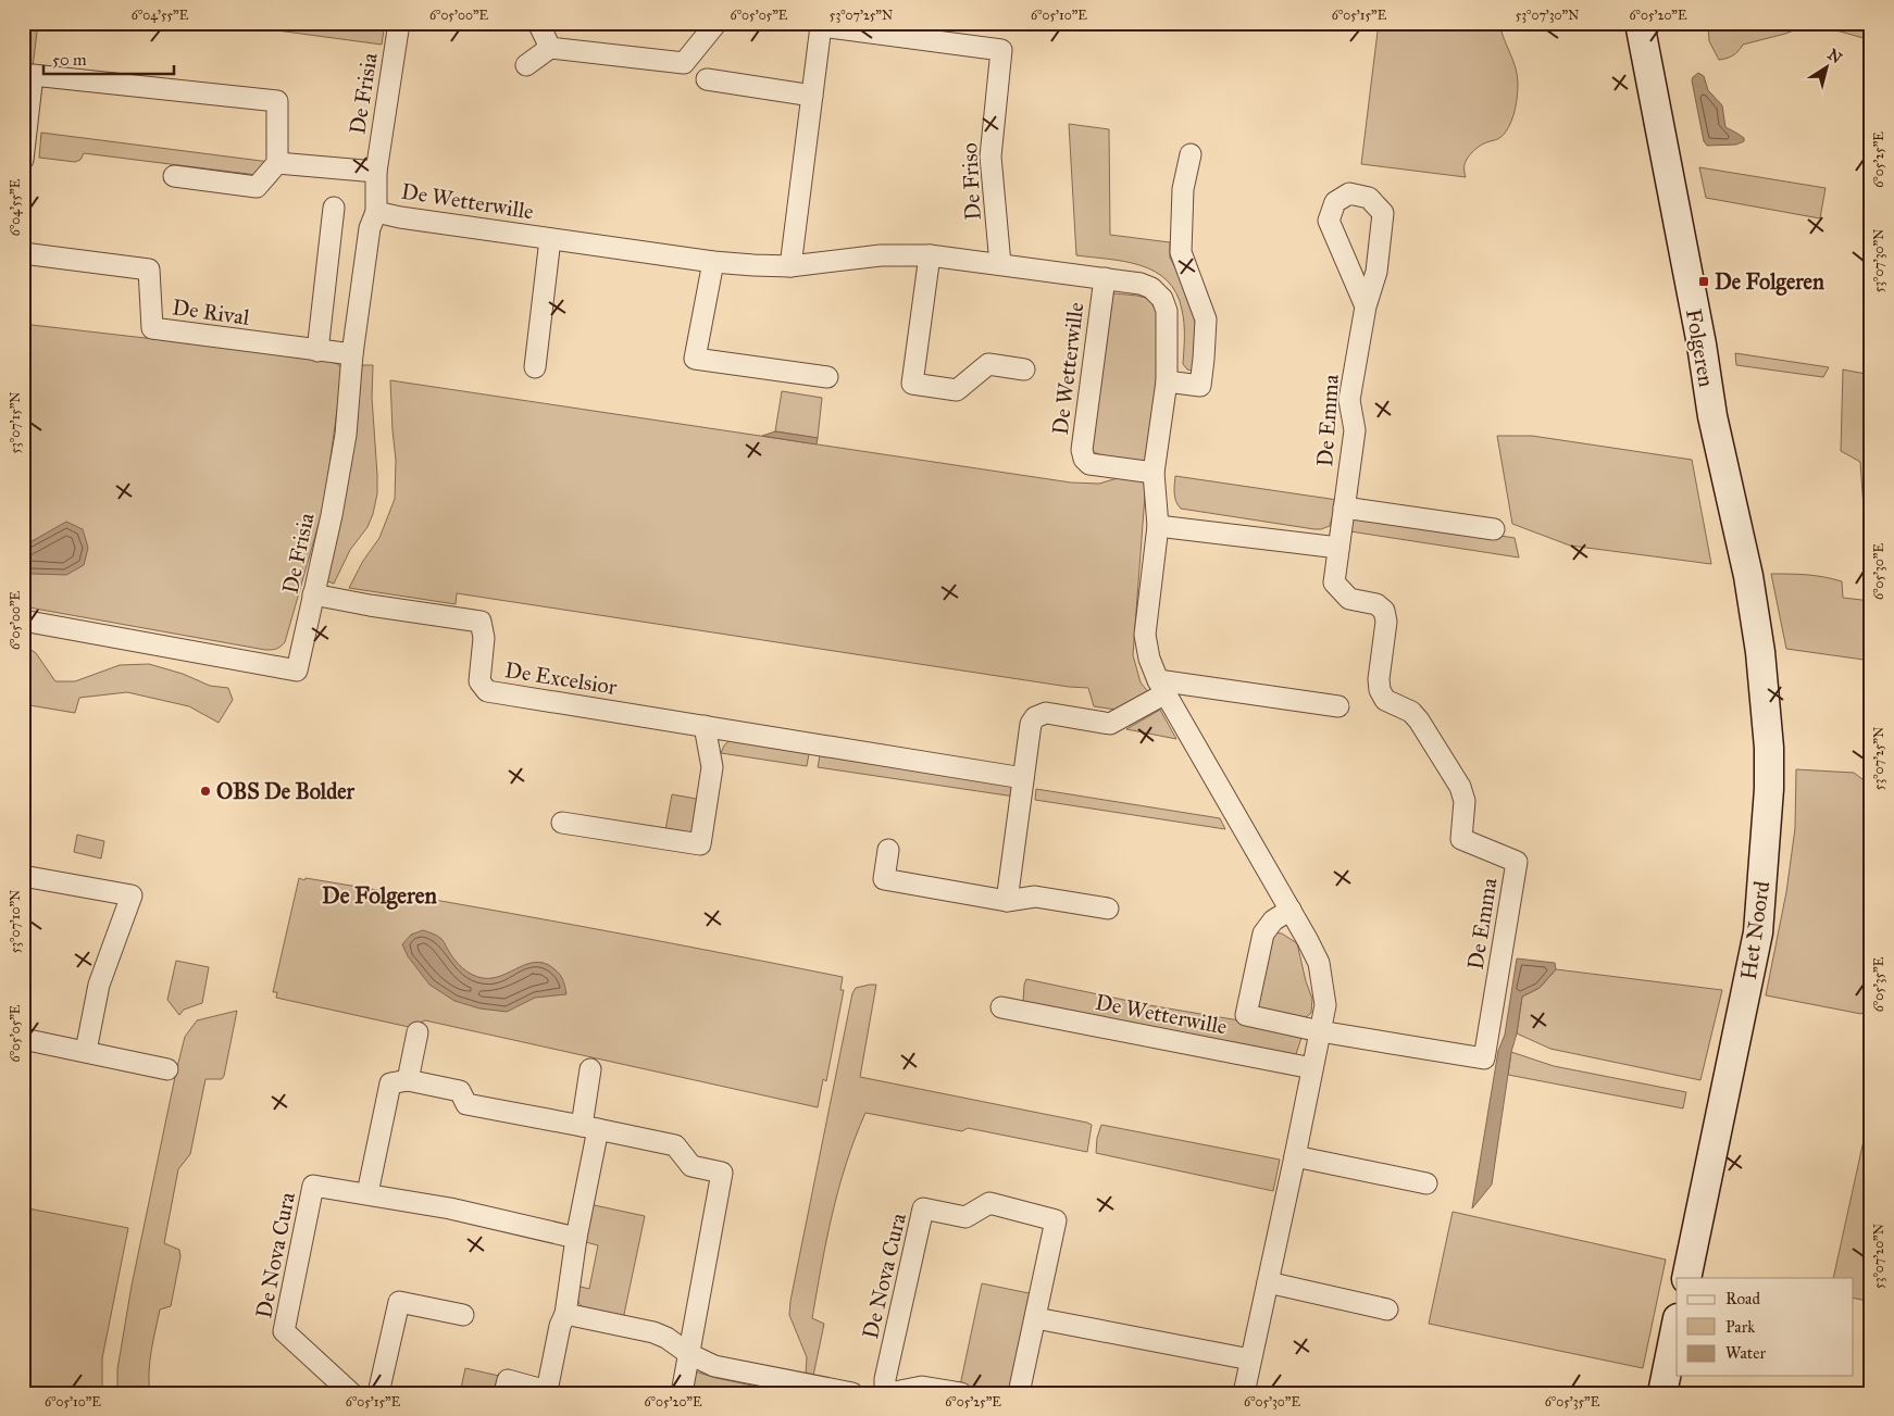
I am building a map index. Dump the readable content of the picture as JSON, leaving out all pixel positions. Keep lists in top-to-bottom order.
{
  "streets": {
    "main road": ["Folgeren", "Het Noord"],
    "street": [
      "De Frisia",
      "De Friso",
      "De Wetterwille",
      "De Rival",
      "De Emma",
      "De Excelsior",
      "De Nova Cura"
    ]
  },
  "crossings": [
    ["De Frisia", "De Wetterwille"],
    ["De Frisia", "De Rival"],
    ["De Frisia", "De Excelsior"],
    ["De Friso", "De Wetterwille"],
    ["De Wetterwille", "De Emma"],
    ["Folgeren", "Het Noord"]
  ],
  "districts": ["De Folgeren"],
  "places": {
    "transit": ["De Folgeren"],
    "other": ["OBS De Bolder"]
  },
  "legend": ["Road", "Park", "Water"],
  "scale_bar": "50 m",
  "north": "top right",
  "coordinates": [
    "6°04'55\"E",
    "6°05'00\"E",
    "6°05'05\"E",
    "53°07'25\"N",
    "6°05'10\"E",
    "6°05'15\"E",
    "53°07'30\"N",
    "6°05'20\"E",
    "6°05'25\"E",
    "53°07'15\"N",
    "6°05'30\"E",
    "53°07'10\"N",
    "6°05'35\"E",
    "53°07'20\"N"
  ]
}
